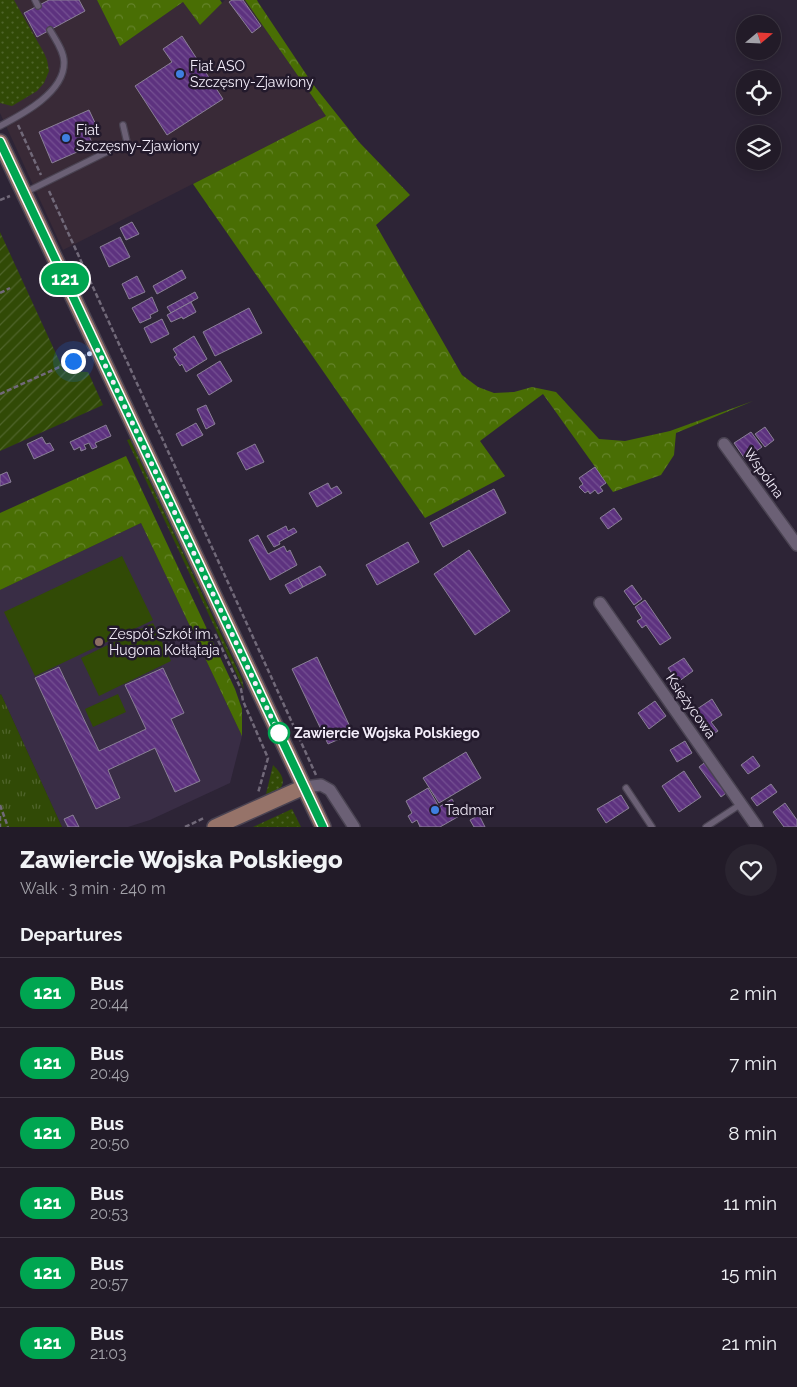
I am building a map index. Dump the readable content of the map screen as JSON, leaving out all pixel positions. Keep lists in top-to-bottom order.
{
  "streets": {
    "street": ["Wspólna", "Księżycowa"]
  },
  "places": [
    "Fiat ASO Szczęsny-Zjawiony",
    "Fiat Szczęsny-Zjawiony",
    "Zespół Szkół im. Hugona Kołłątaja",
    "Zawiercie Wojska Polskiego",
    "Tadmar"
  ],
  "lines": ["bus line 121"],
  "north": "right",
  "page": {
    "on_map": "121",
    "heading": [
      ["Zawiercie Wojska Polskiego", "Walk · 3 min · 240 m"],
      "Departures"
    ],
    "list": [
      {
        "mark": "121",
        "name": "Bus",
        "note": "20:44",
        "value": "2 min"
      },
      {
        "mark": "121",
        "name": "Bus",
        "note": "20:49",
        "value": "7 min"
      },
      {
        "mark": "121",
        "name": "Bus",
        "note": "20:50",
        "value": "8 min"
      },
      {
        "mark": "121",
        "name": "Bus",
        "note": "20:53",
        "value": "11 min"
      },
      {
        "mark": "121",
        "name": "Bus",
        "note": "20:57",
        "value": "15 min"
      },
      {
        "mark": "121",
        "name": "Bus",
        "note": "21:03",
        "value": "21 min"
      }
    ]
  }
}
